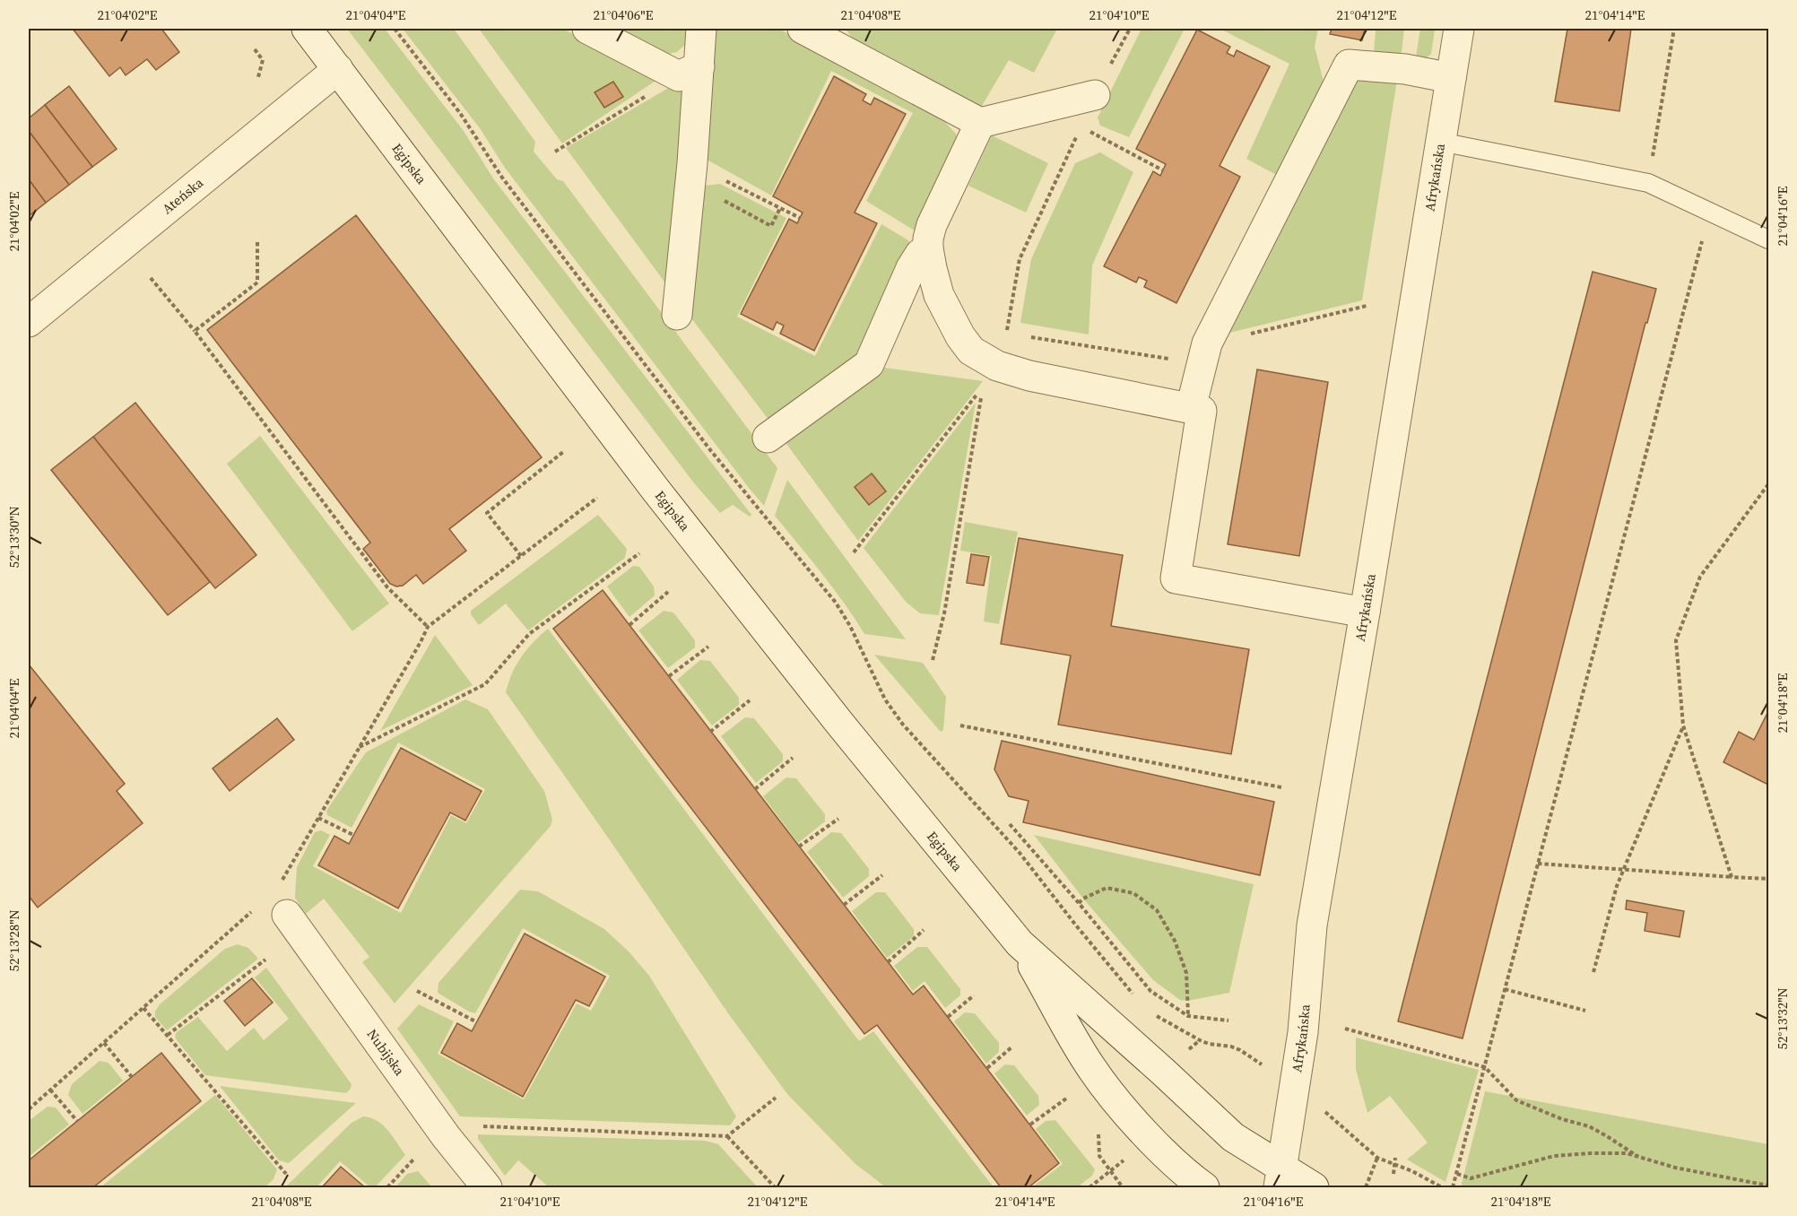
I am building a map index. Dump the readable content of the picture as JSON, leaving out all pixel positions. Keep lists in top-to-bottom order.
{
  "streets": {
    "street": [
      "Egipska",
      "Afrykańska",
      "Ateńska",
      "Nubijska"
    ]
  },
  "crossings": [
    ["Egipska", "Afrykańska"],
    ["Egipska", "Ateńska"]
  ],
  "coordinates": [
    "21°04'02\"E",
    "21°04'04\"E",
    "21°04'06\"E",
    "21°04'08\"E",
    "21°04'10\"E",
    "21°04'12\"E",
    "21°04'14\"E",
    "21°04'16\"E",
    "52°13'30\"N",
    "21°04'18\"E",
    "52°13'28\"N",
    "52°13'32\"N"
  ]
}
